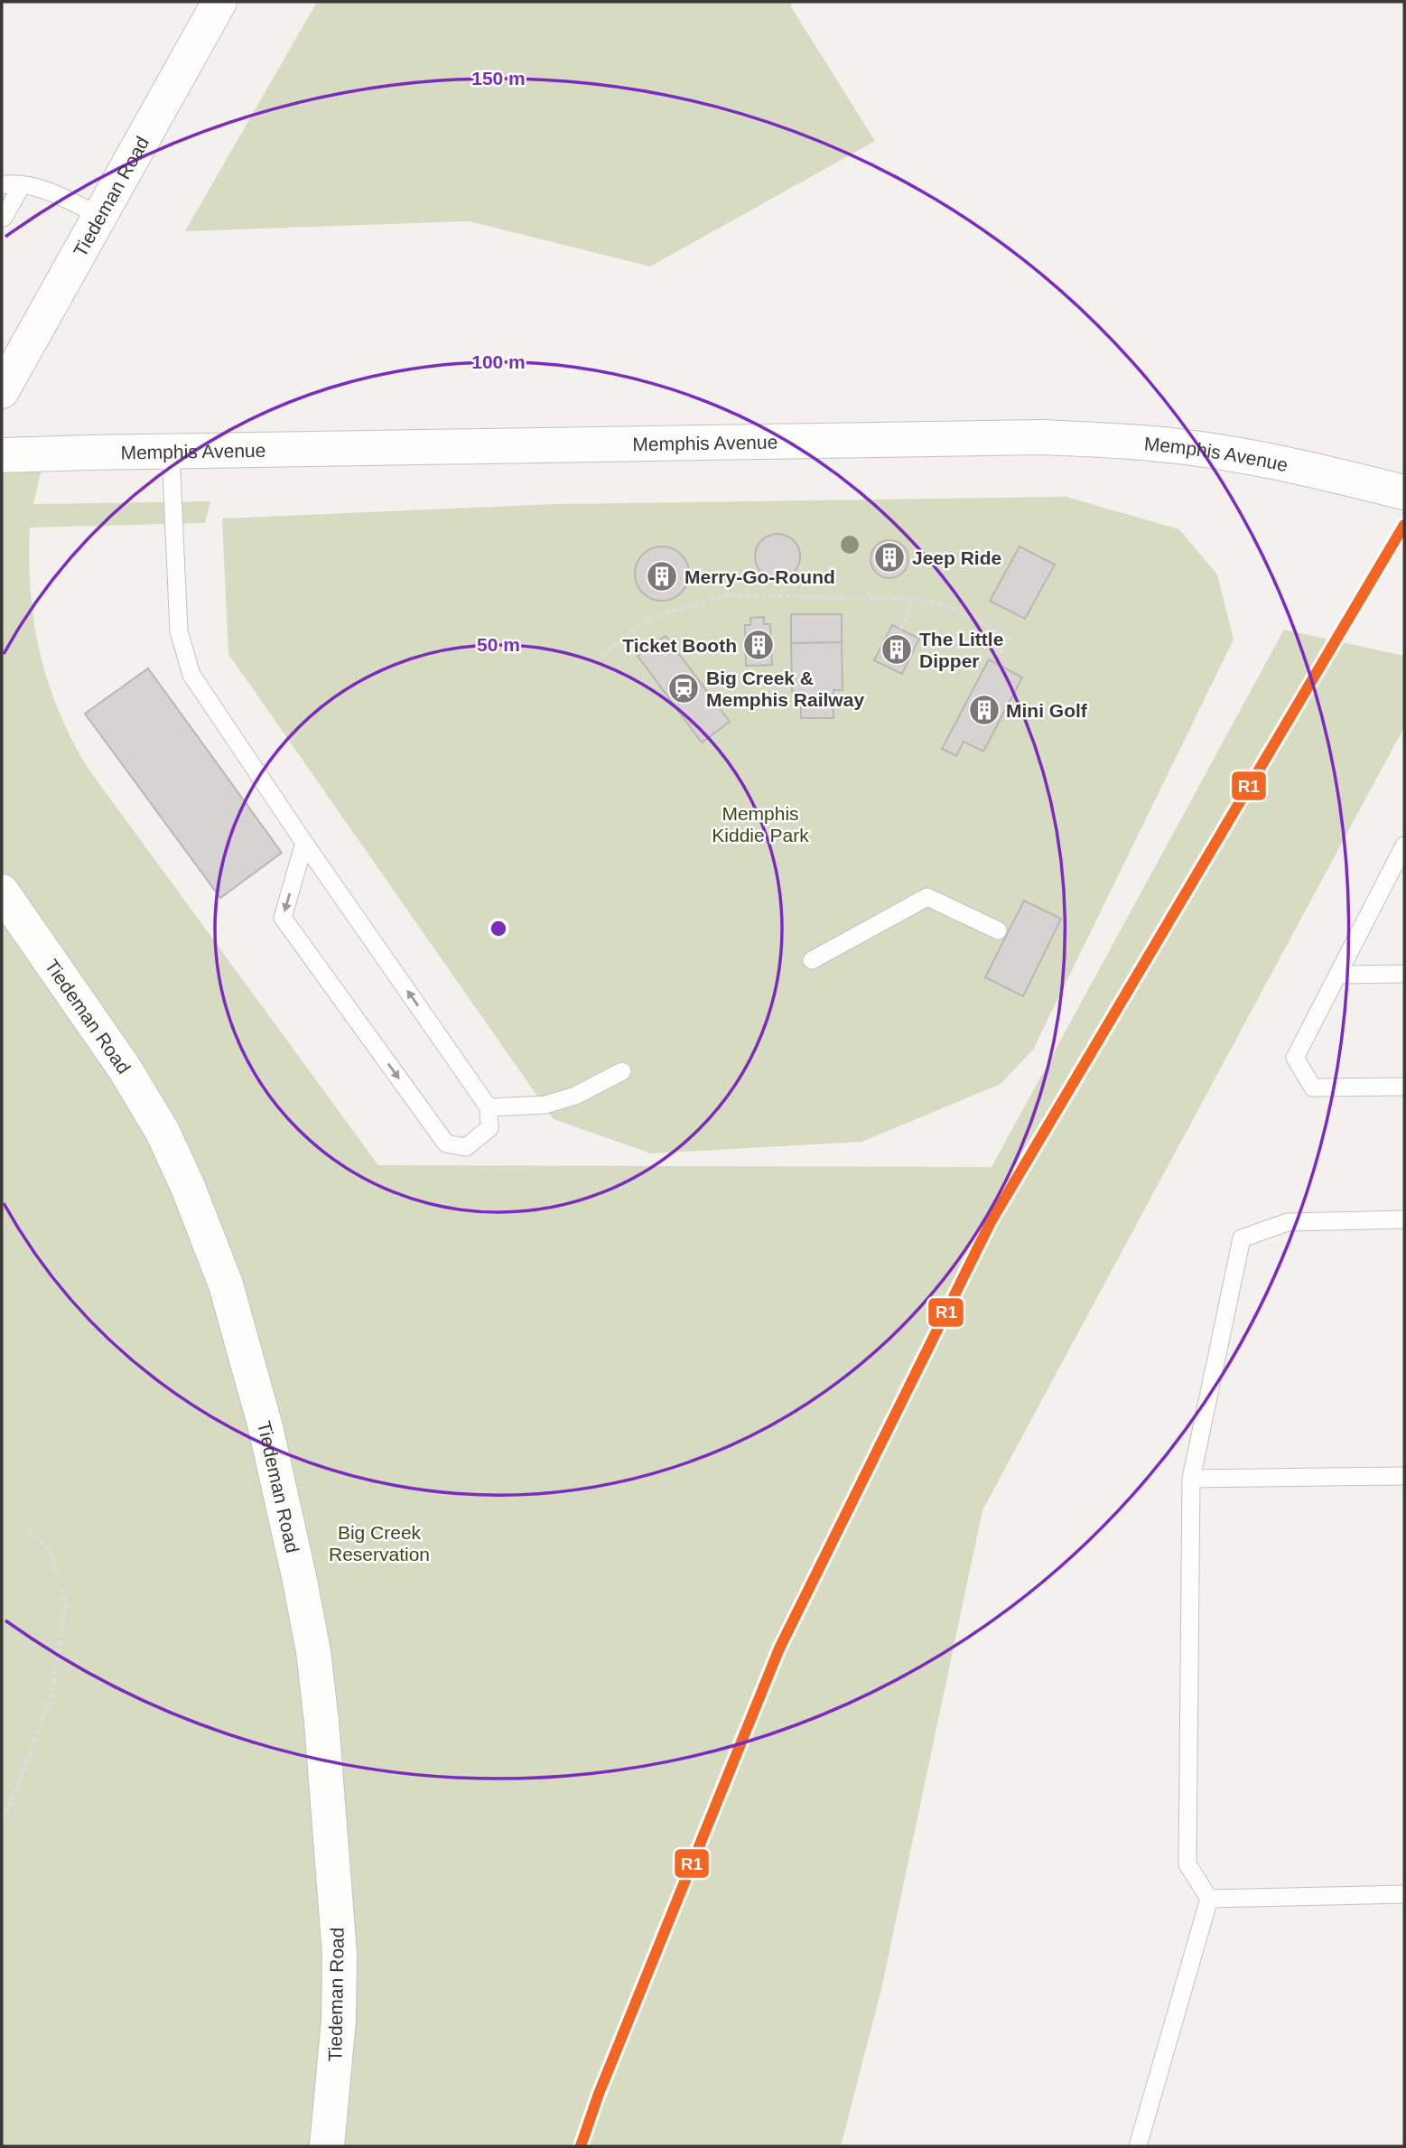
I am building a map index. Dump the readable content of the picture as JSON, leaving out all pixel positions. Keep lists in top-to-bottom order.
{
  "streets": {
    "main road": ["Tiedeman Road", "Memphis Avenue"]
  },
  "parks": ["Memphis Kiddie Park", "Big Creek Reservation"],
  "places": {
    "building": [
      "Jeep Ride",
      "Merry-Go-Round",
      "Ticket Booth",
      "The Little Dipper",
      "Mini Golf"
    ],
    "station": ["Big Creek & Memphis Railway"]
  },
  "lines": ["transit line R1"],
  "rings": ["150 m", "100 m", "50 m"]
}
